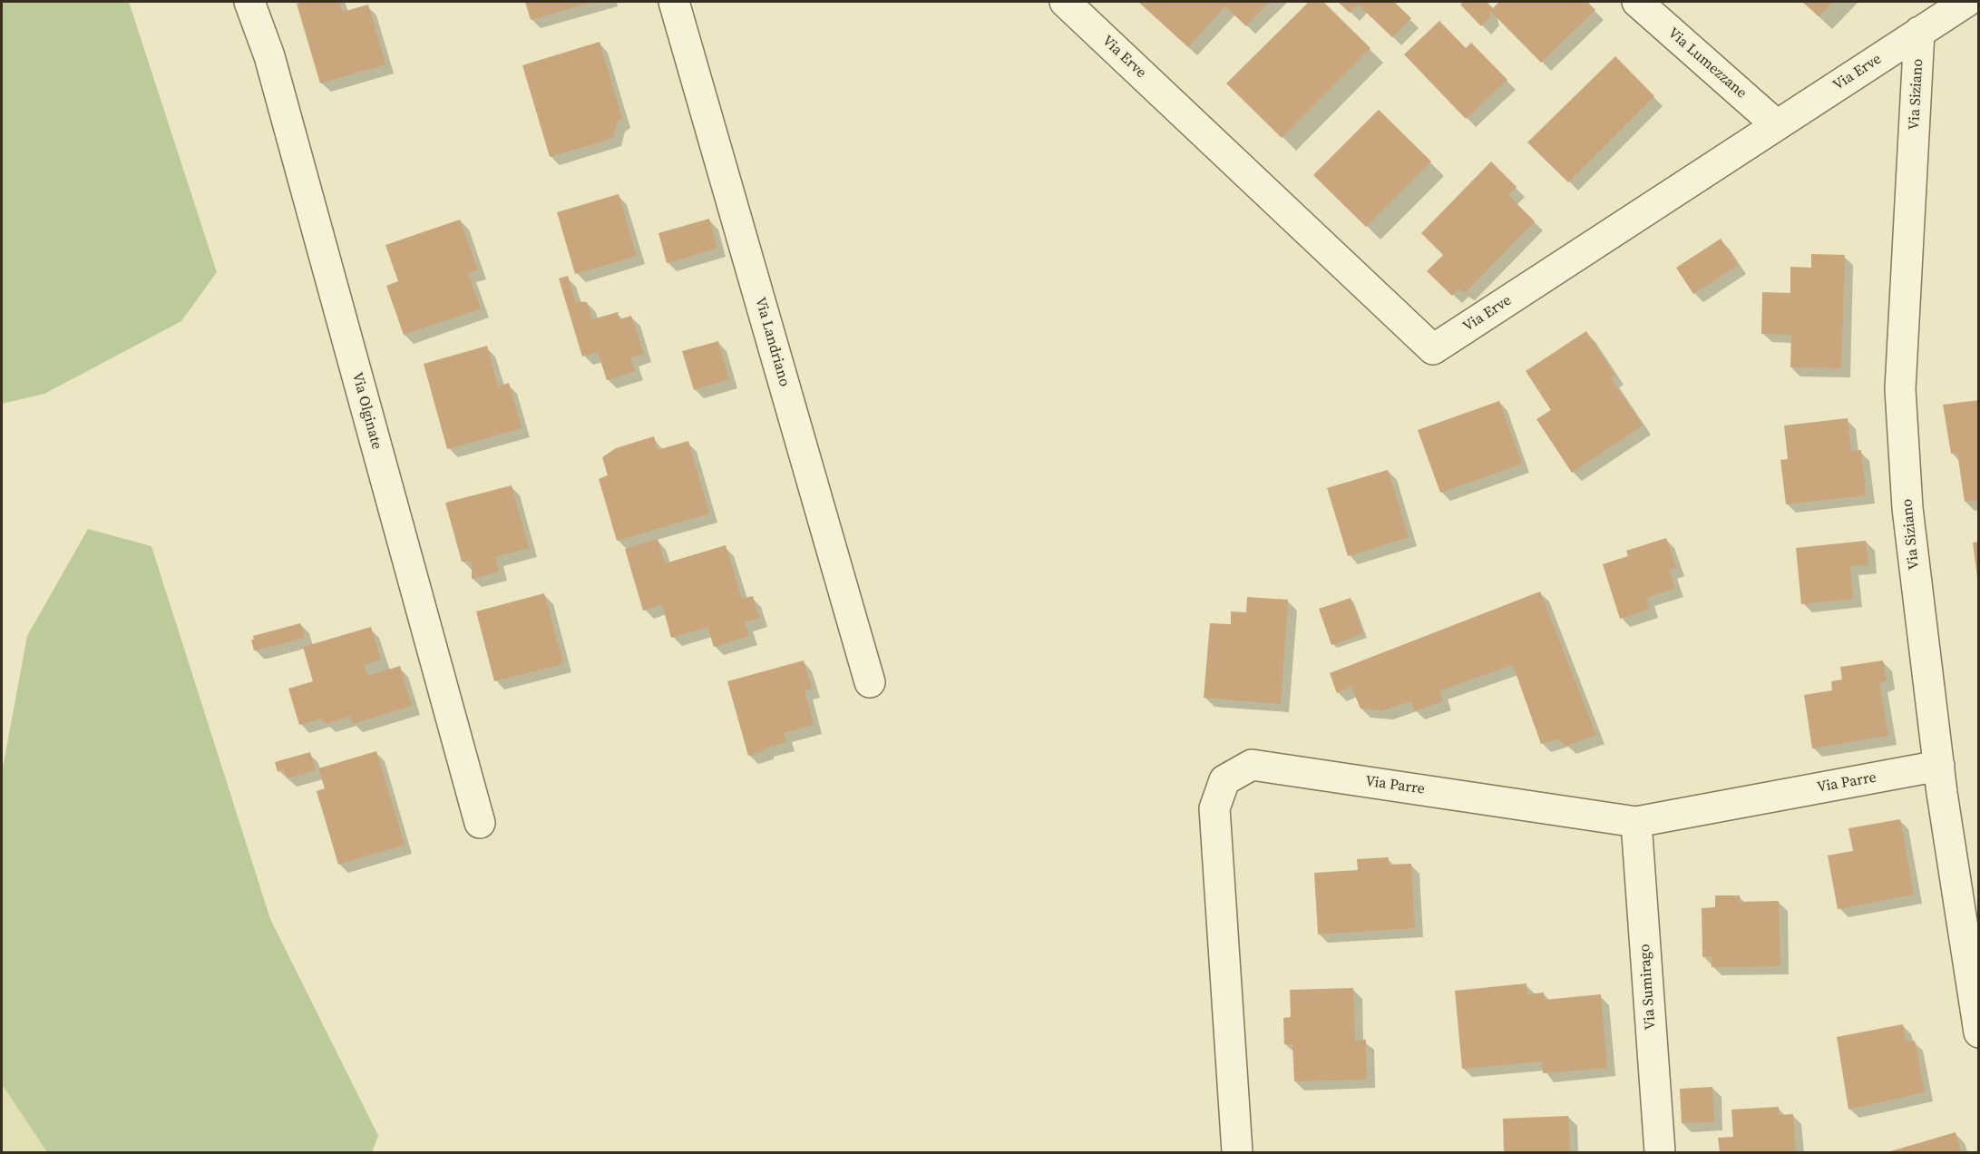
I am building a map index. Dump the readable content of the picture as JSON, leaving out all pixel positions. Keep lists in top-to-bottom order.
{
  "streets": {
    "street": [
      "Via Erve",
      "Via Lumezzane",
      "Via Siziano",
      "Via Landriano",
      "Via Olginate",
      "Via Parre",
      "Via Sumirago"
    ]
  },
  "crossings": [
    ["Via Erve", "Via Lumezzane"],
    ["Via Erve", "Via Siziano"],
    ["Via Siziano", "Via Parre"],
    ["Via Parre", "Via Sumirago"]
  ]
}
